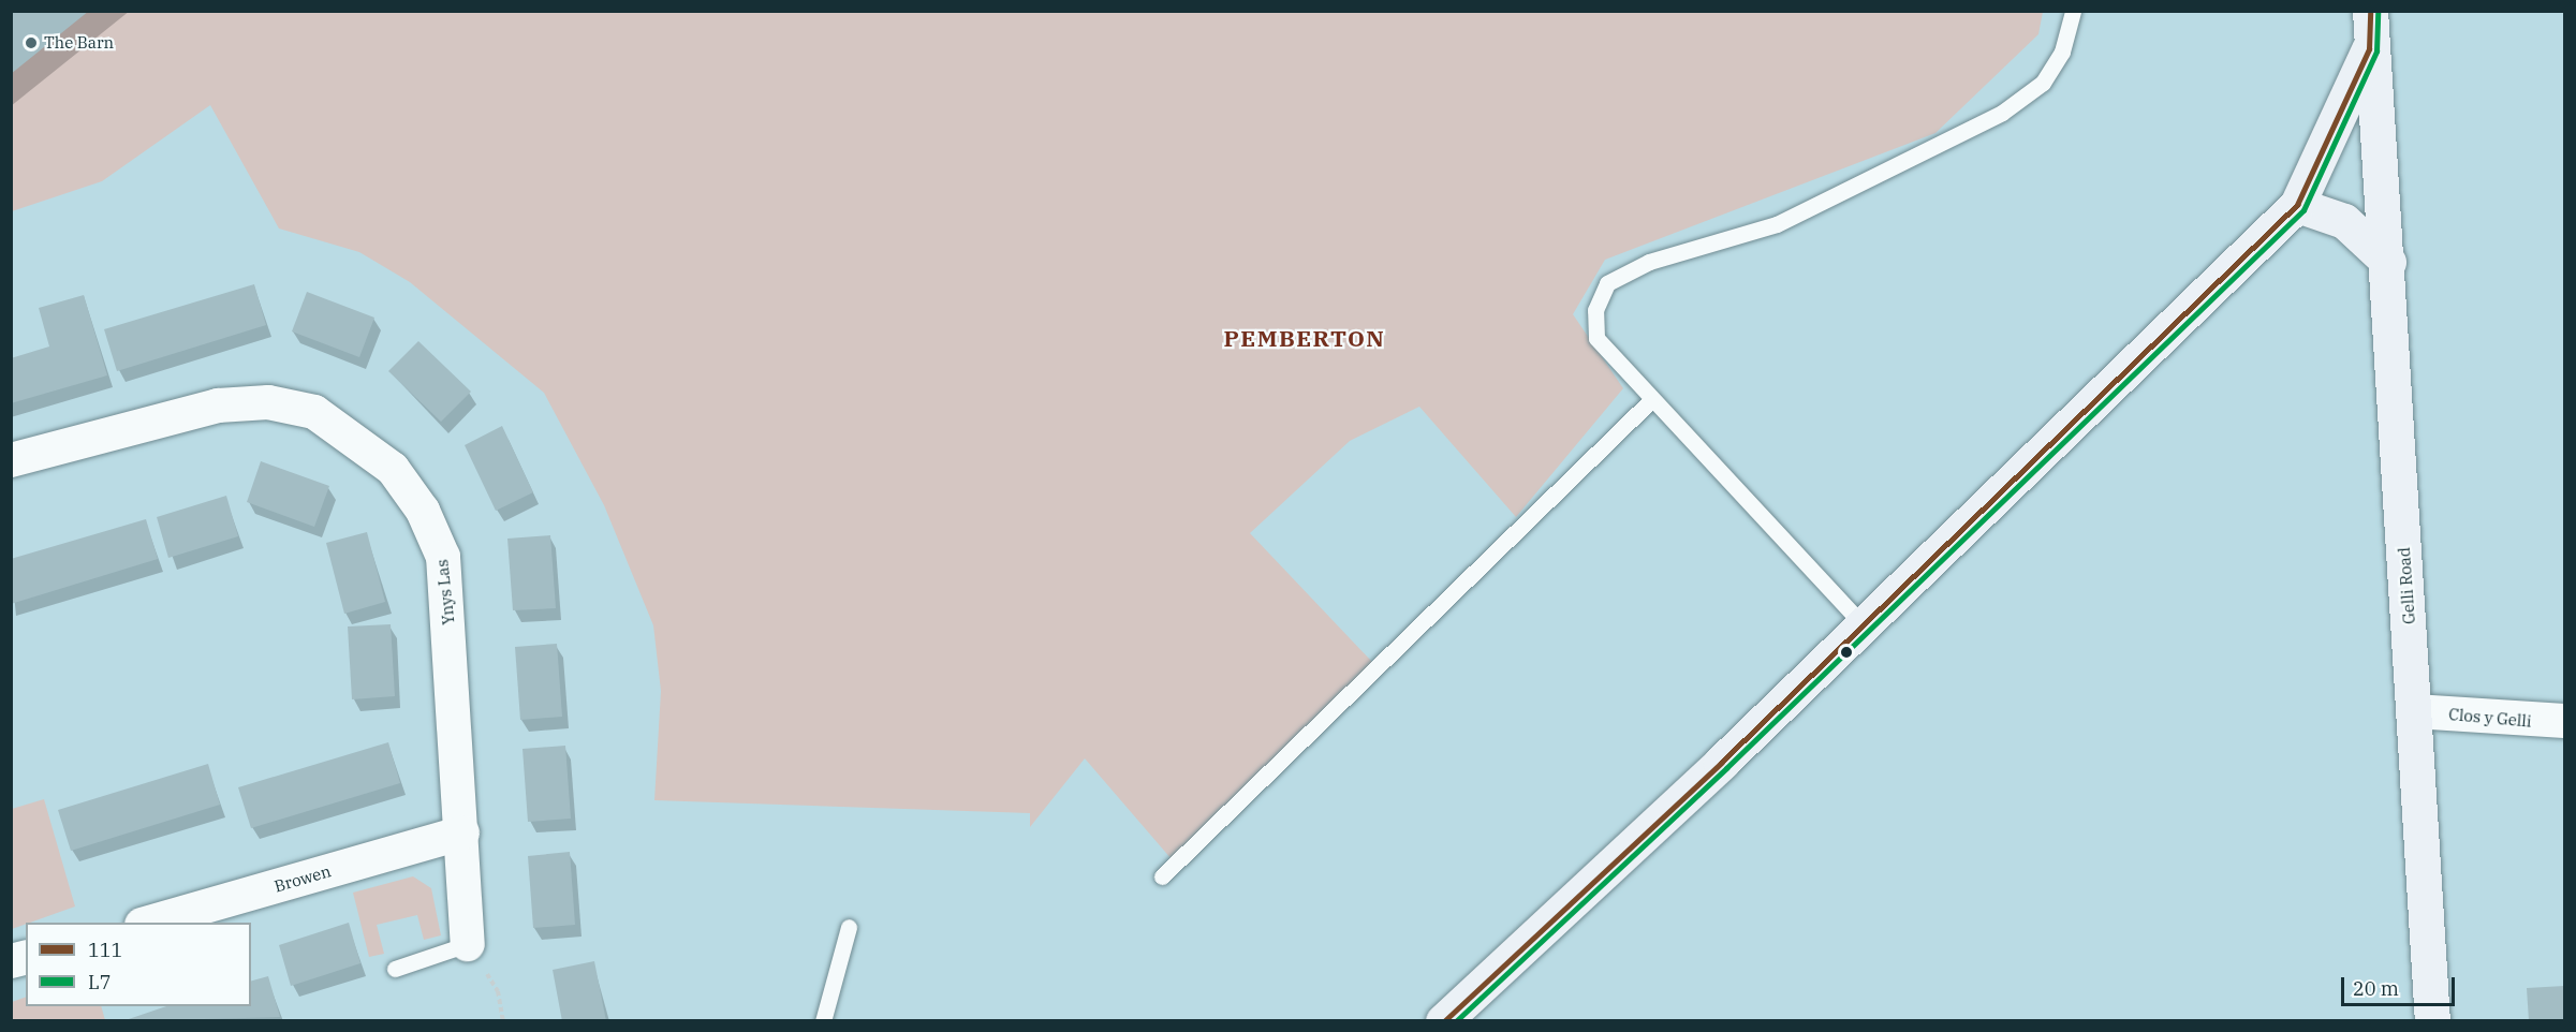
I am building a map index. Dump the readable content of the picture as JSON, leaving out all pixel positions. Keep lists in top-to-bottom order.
{
  "streets": {
    "main road": ["Gelli Road"],
    "street": ["Ynys Las", "Clos y Gelli", "Browen"]
  },
  "crossings": [
    ["Gelli Road", "Clos y Gelli"],
    ["Ynys Las", "Browen"]
  ],
  "districts": ["PEMBERTON"],
  "places": ["The Barn"],
  "lines": ["transit line 111", "transit line L7"],
  "legend": ["111", "L7"],
  "scale_bar": "20 m"
}
